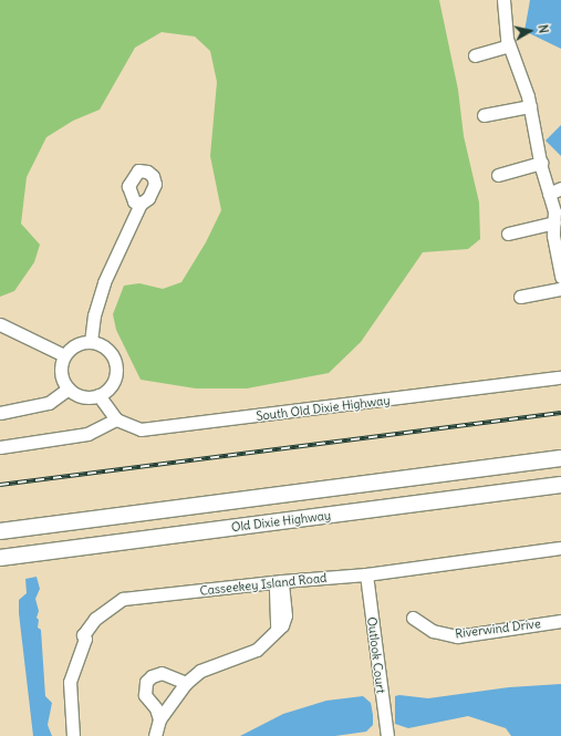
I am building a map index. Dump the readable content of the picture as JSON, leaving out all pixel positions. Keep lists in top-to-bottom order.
{
  "streets": {
    "main road": ["Old Dixie Highway"],
    "street": [
      "South Old Dixie Highway",
      "Casseekey Island Road",
      "Riverwind Drive",
      "Outlook Court"
    ]
  },
  "crossings": [
    ["Casseekey Island Road", "Outlook Court"]
  ],
  "north": "right"
}
